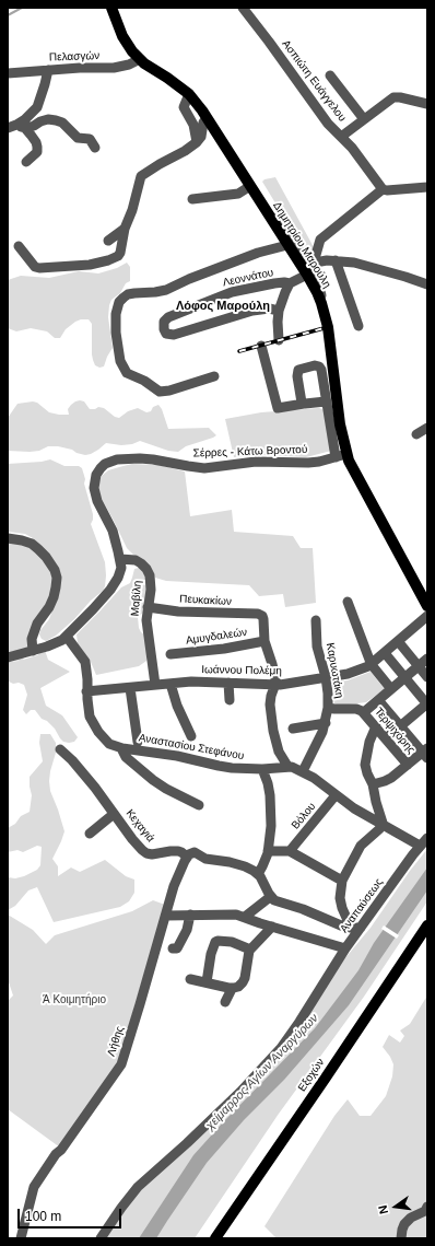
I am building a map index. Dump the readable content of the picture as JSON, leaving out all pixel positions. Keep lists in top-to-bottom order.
{
  "streets": {
    "main road": ["Δημητρίου Μαρούλη", "Εξοχών"],
    "street": [
      "Πελασγών",
      "Ασπιώτη Ευάγγελου",
      "Λεοννάτου",
      "Σέρρες - Κάτω Βροντού",
      "Μαβίλη",
      "Πευκακίων",
      "Αμυγδαλεών",
      "Ιωάννου Πολέμη",
      "Καρυωτάκη",
      "Τερψιχόρης",
      "Αναστασίου Στεφάνου",
      "Βόλου",
      "Κεχαγιά",
      "Αναπαύσεως",
      "Λήθης"
    ]
  },
  "crossings": [
    ["Πελασγών", "Δημητρίου Μαρούλη"],
    ["Δημητρίου Μαρούλη", "Λεοννάτου"],
    ["Δημητρίου Μαρούλη", "Σέρρες - Κάτω Βροντού"],
    ["Σέρρες - Κάτω Βροντού", "Μαβίλη"],
    ["Σέρρες - Κάτω Βροντού", "Αναστασίου Στεφάνου"],
    ["Μαβίλη", "Πευκακίων"],
    ["Μαβίλη", "Ιωάννου Πολέμη"],
    ["Πευκακίων", "Αμυγδαλεών"],
    ["Ιωάννου Πολέμη", "Καρυωτάκη"],
    ["Ιωάννου Πολέμη", "Αναστασίου Στεφάνου"],
    ["Καρυωτάκη", "Αναστασίου Στεφάνου"],
    ["Αναστασίου Στεφάνου", "Βόλου"],
    ["Αναστασίου Στεφάνου", "Αναπαύσεως"],
    ["Κεχαγιά", "Λήθης"],
    ["Αναπαύσεως", "Λήθης"]
  ],
  "districts": ["Λόφος Μαρούλη"],
  "water": ["χείμαρρος Αγίων Αναργύρων"],
  "parks": ["Ά Κοιμητήριο"],
  "scale_bar": "100 m",
  "north": "left"
}
